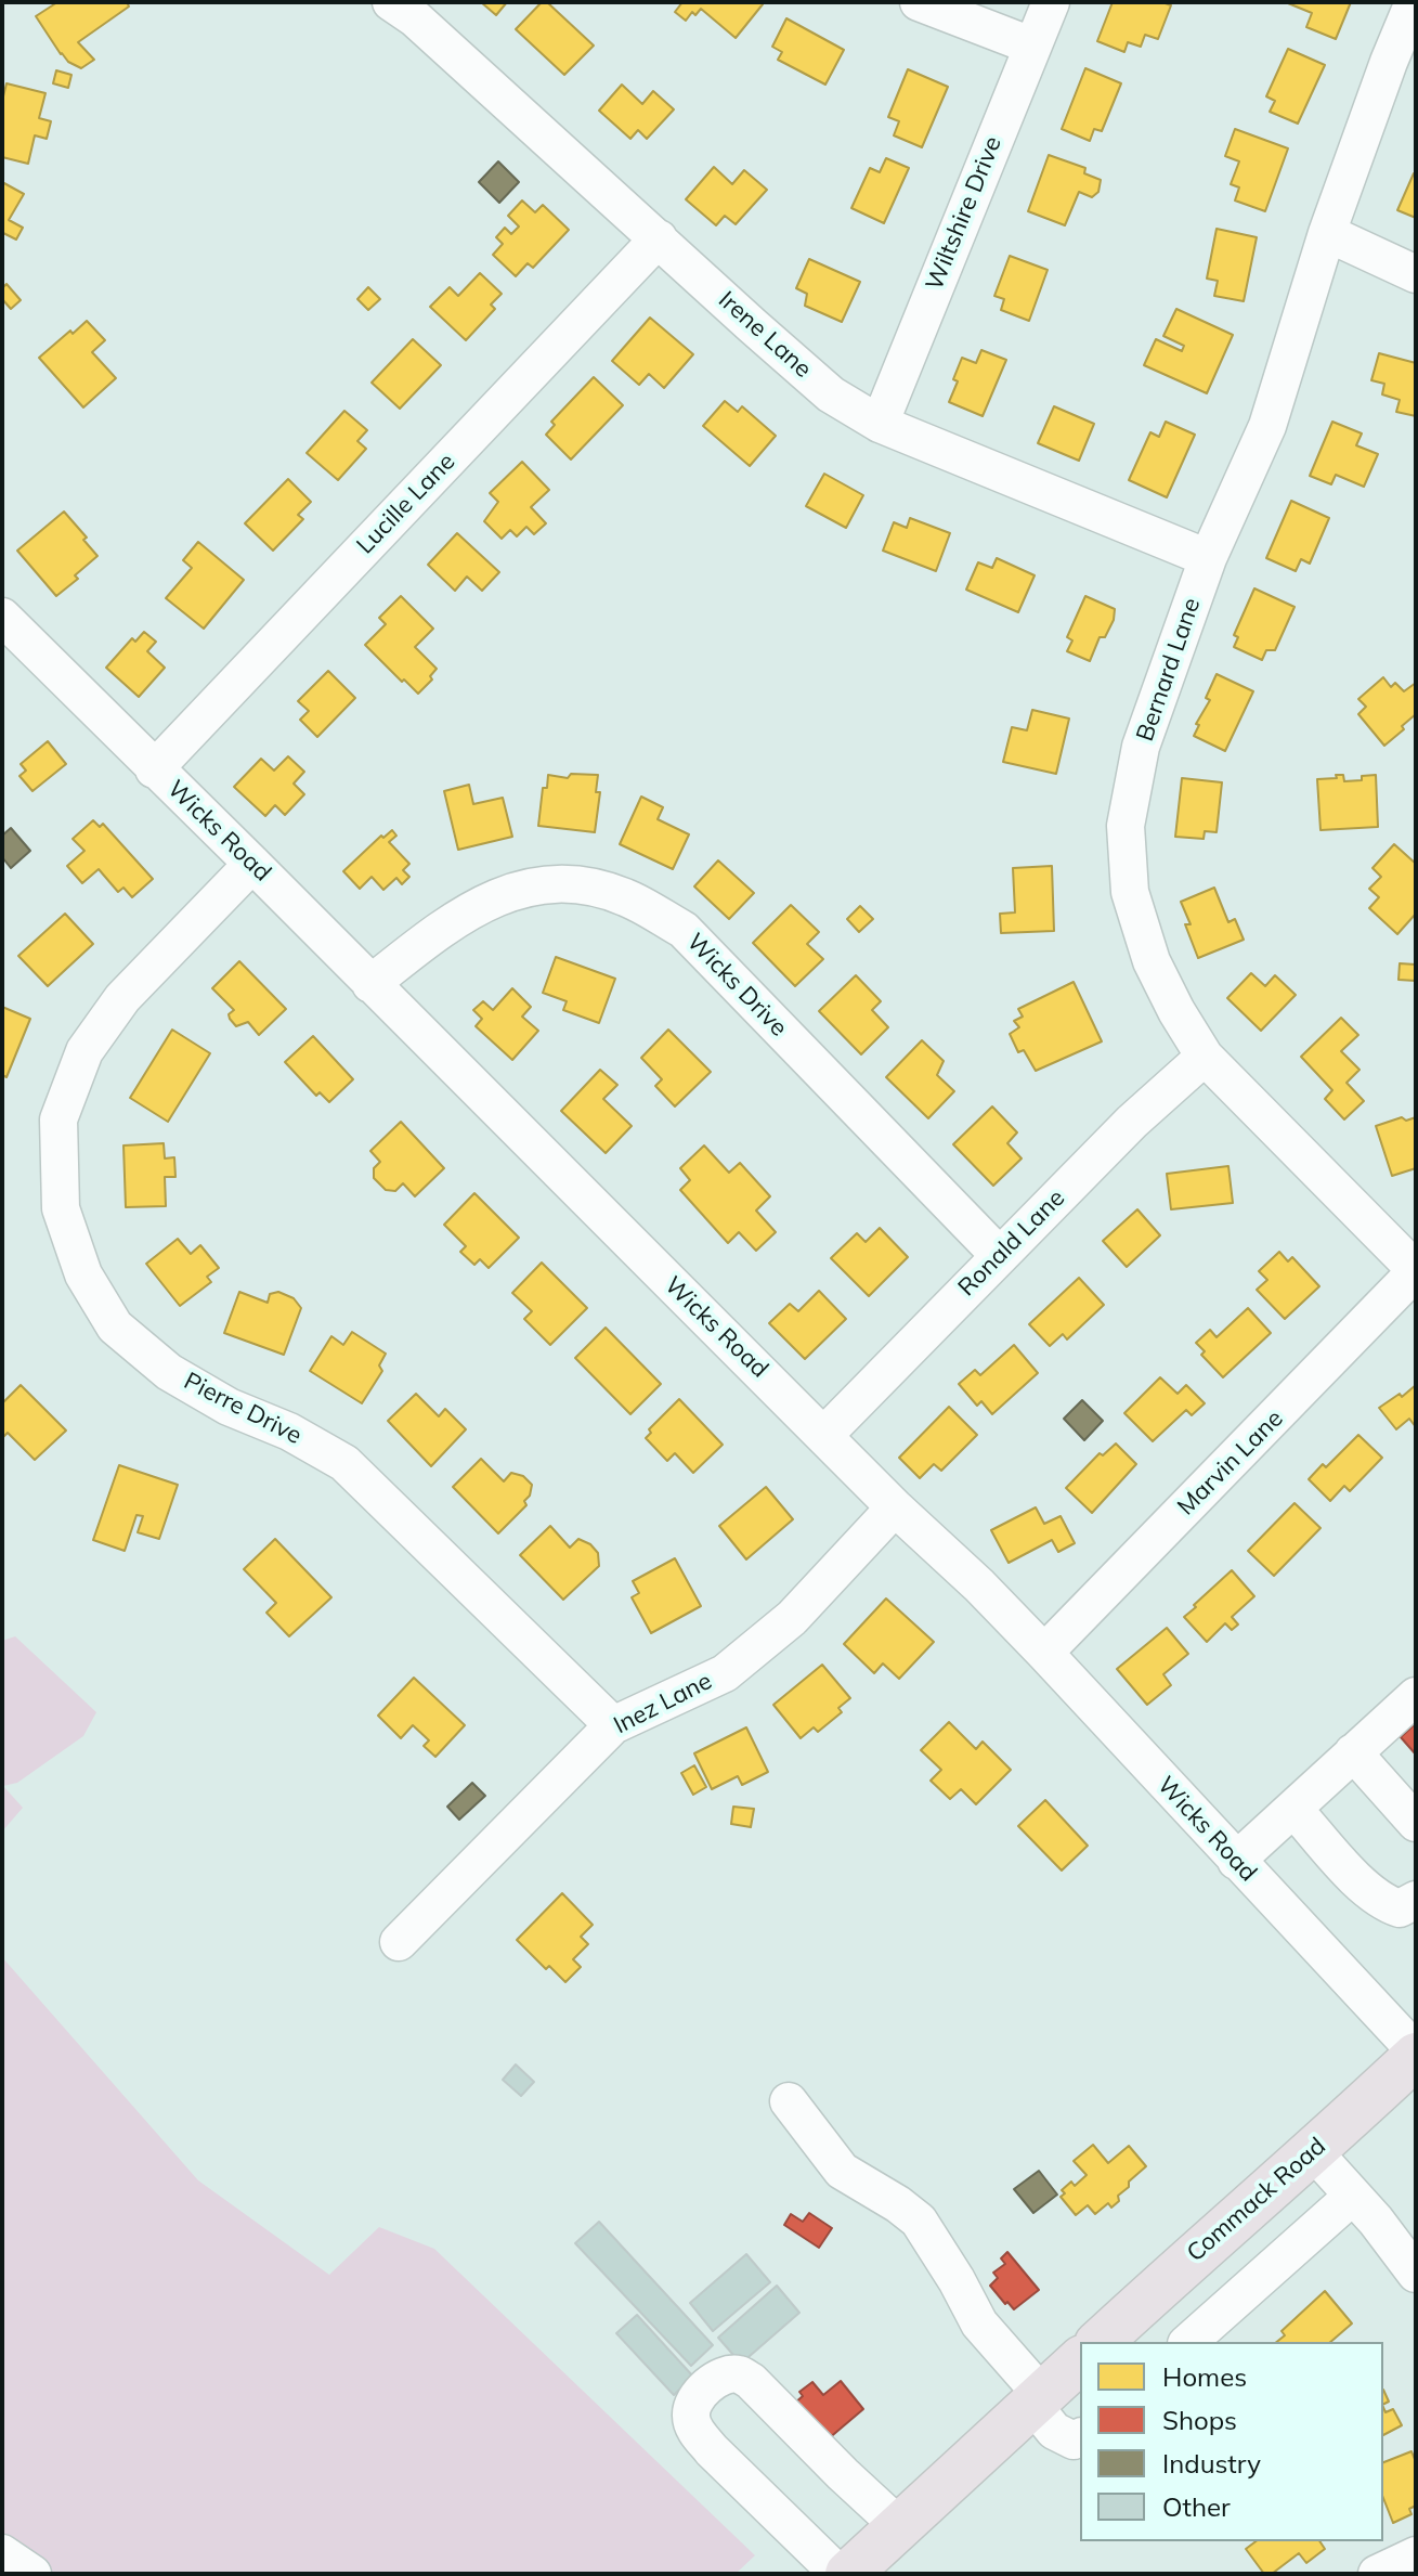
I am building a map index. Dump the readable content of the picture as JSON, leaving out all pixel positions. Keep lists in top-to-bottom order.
{
  "streets": {
    "main road": ["Commack Road"],
    "street": [
      "Wiltshire Drive",
      "Irene Lane",
      "Lucille Lane",
      "Bernard Lane",
      "Wicks Road",
      "Wicks Drive",
      "Ronald Lane",
      "Pierre Drive",
      "Marvin Lane",
      "Inez Lane"
    ]
  },
  "crossings": [
    ["Wiltshire Drive", "Irene Lane"],
    ["Irene Lane", "Lucille Lane"],
    ["Irene Lane", "Bernard Lane"],
    ["Lucille Lane", "Wicks Road"],
    ["Bernard Lane", "Ronald Lane"],
    ["Bernard Lane", "Marvin Lane"],
    ["Wicks Road", "Wicks Drive"],
    ["Wicks Road", "Ronald Lane"],
    ["Wicks Road", "Pierre Drive"],
    ["Wicks Road", "Marvin Lane"],
    ["Wicks Road", "Inez Lane"],
    ["Wicks Road", "Commack Road"],
    ["Wicks Drive", "Ronald Lane"],
    ["Pierre Drive", "Inez Lane"]
  ],
  "legend": [
    "Homes",
    "Shops",
    "Industry",
    "Other"
  ]
}
